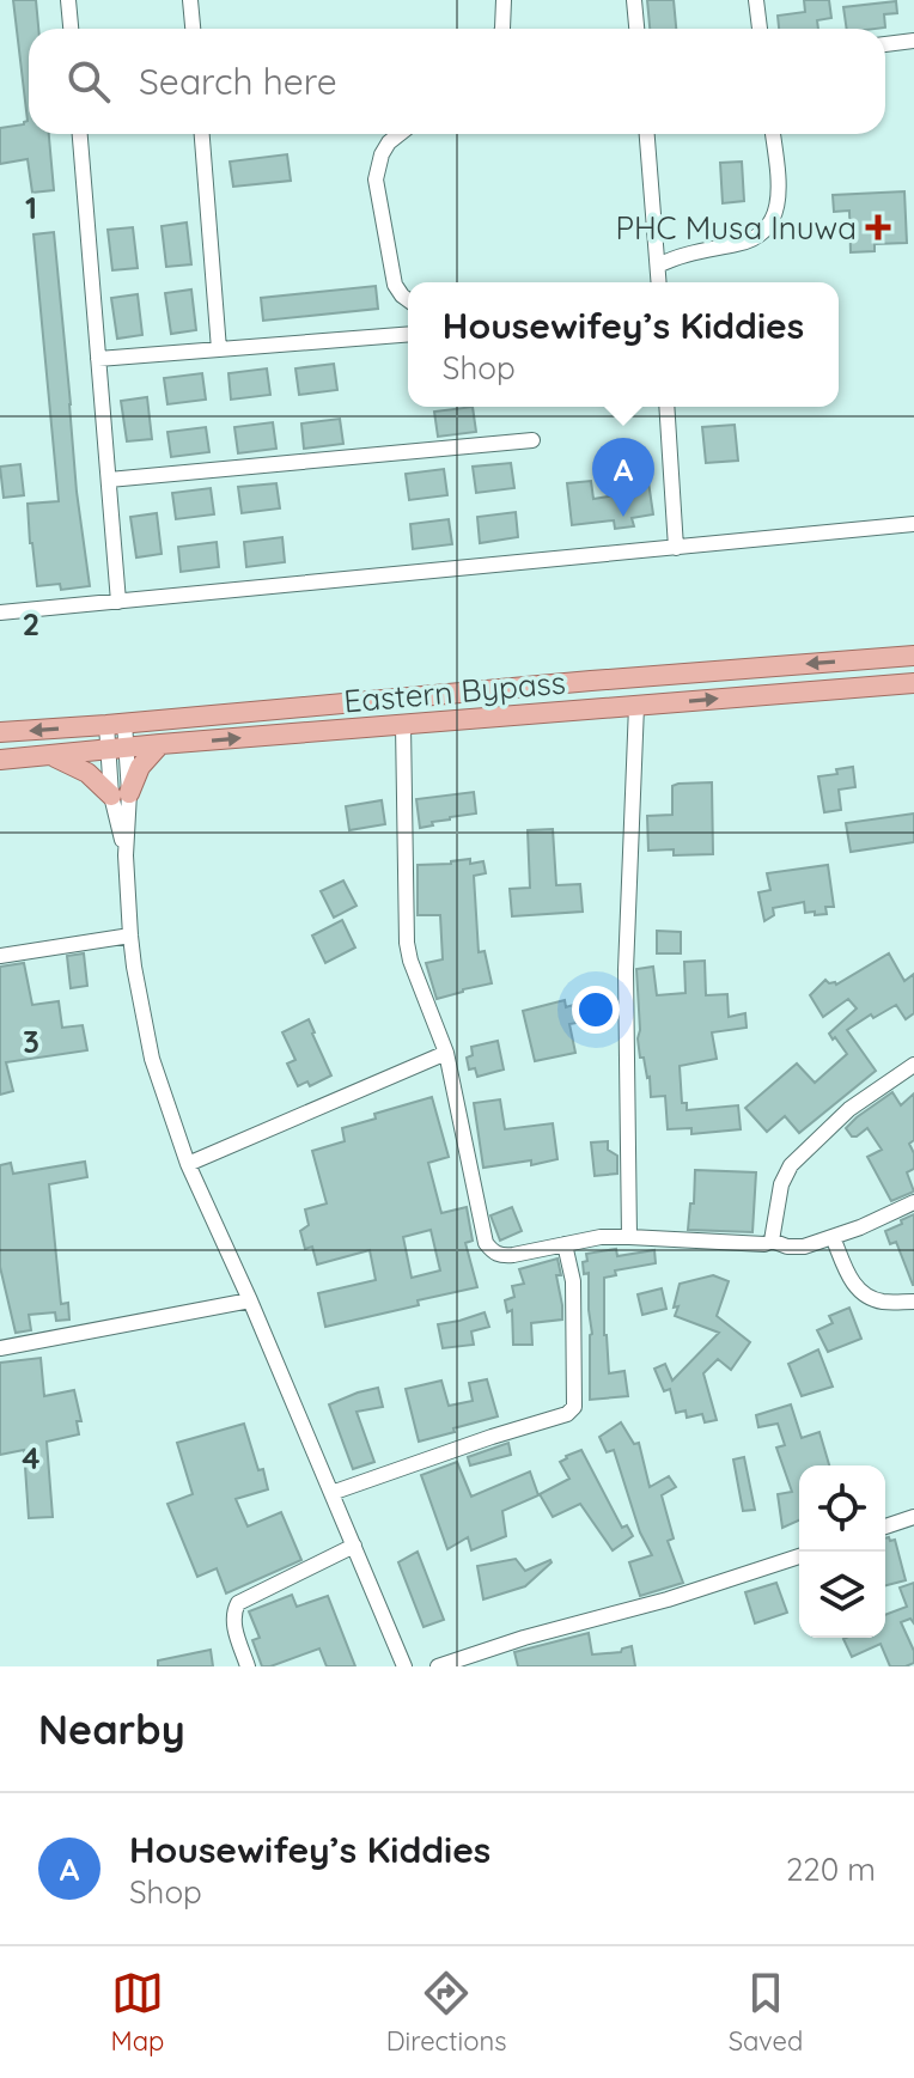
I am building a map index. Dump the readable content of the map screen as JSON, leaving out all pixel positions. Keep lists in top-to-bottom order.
{
  "streets": {
    "main road": ["Eastern Bypass"]
  },
  "places": {
    "health": ["PHC Musa Inuwa"]
  },
  "page": {
    "search": "Search here",
    "popup": ["Housewifey’s Kiddies", "Shop"],
    "pins": "A",
    "heading": "Nearby",
    "list": [
      {
        "mark": "A",
        "name": "Housewifey’s Kiddies",
        "note": "Shop",
        "value": "220 m"
      }
    ],
    "nav": ["Map", "Directions", "Saved"]
  },
  "grid": {
    "rows": [
      "1",
      "2",
      "3",
      "4"
    ]
  }
}
